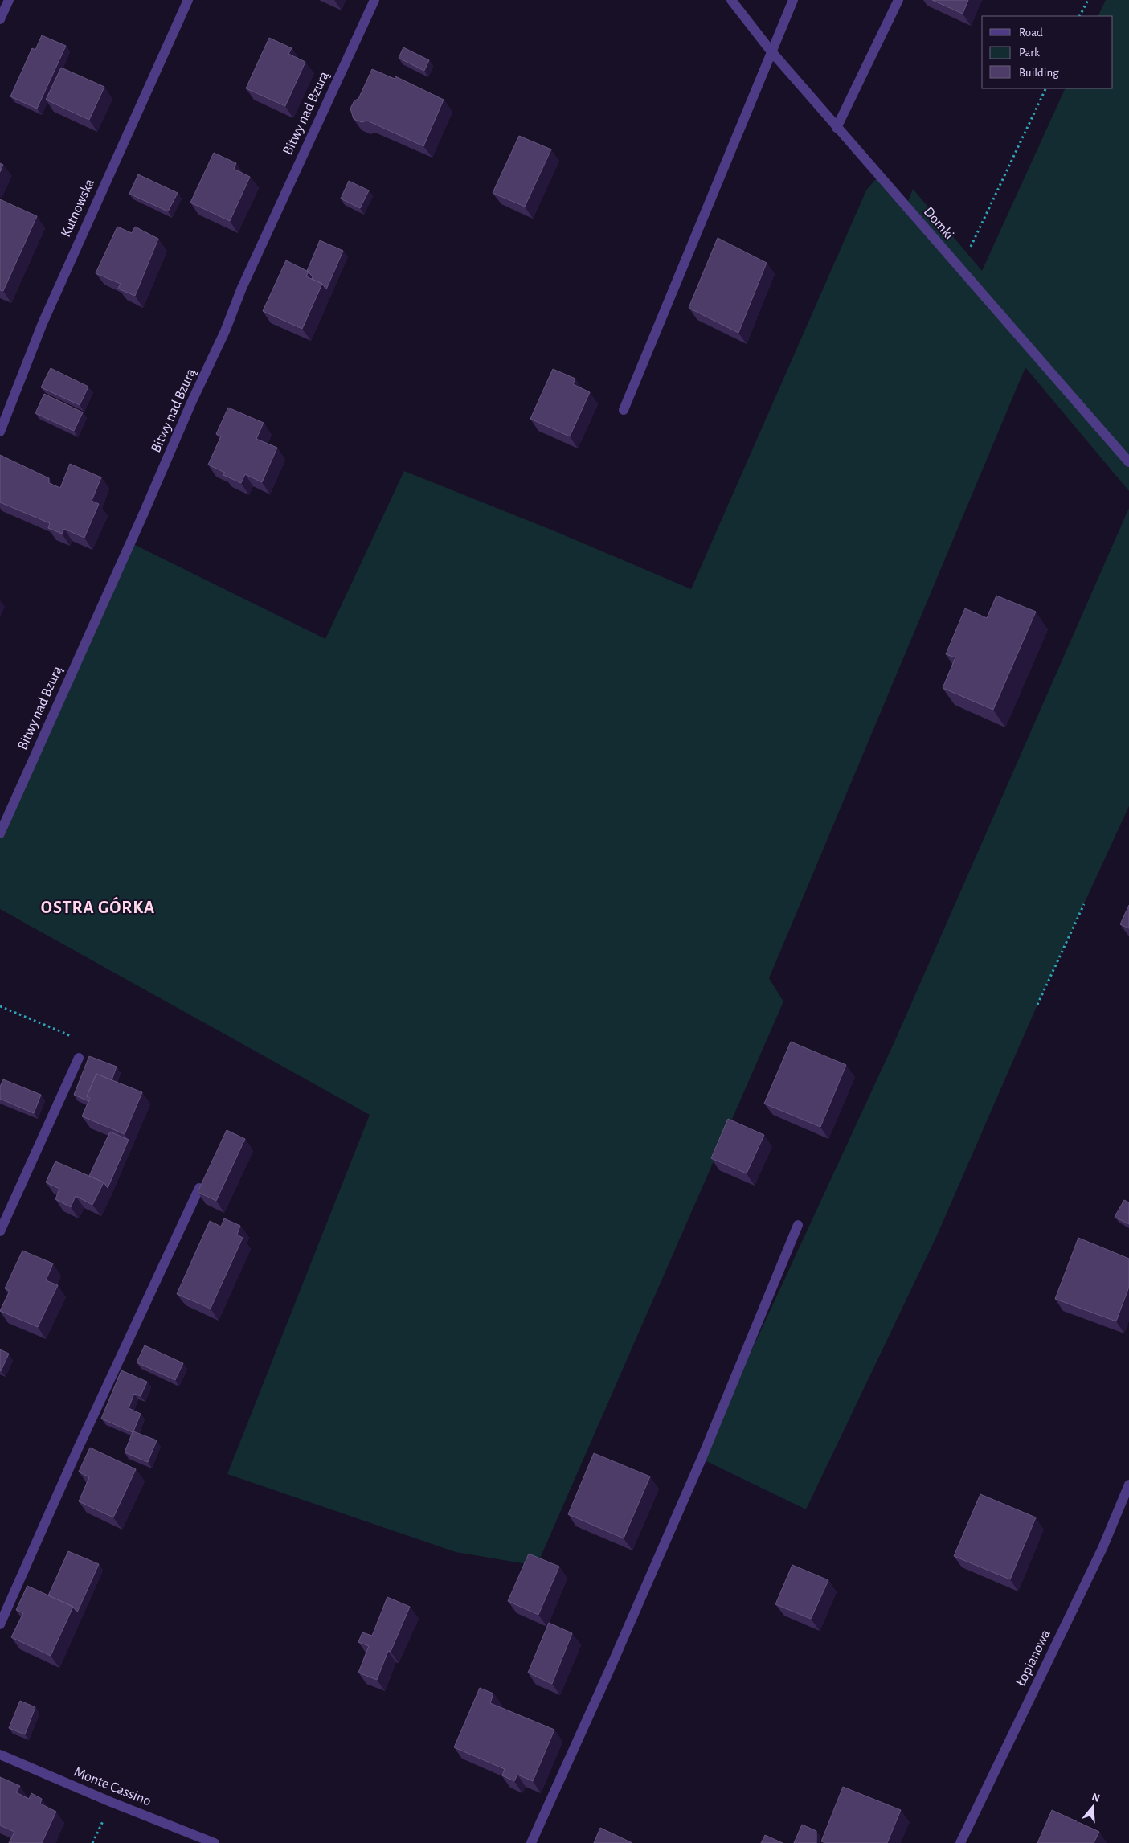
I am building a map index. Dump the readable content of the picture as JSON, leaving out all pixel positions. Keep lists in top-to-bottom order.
{
  "streets": {
    "street": [
      "Bitwy nad Bzurą",
      "Kutnowska",
      "Domki",
      "Łopianowa",
      "Monte Cassino"
    ]
  },
  "districts": ["OSTRA GÓRKA"],
  "legend": ["Road", "Park", "Building"],
  "north": "top"
}
